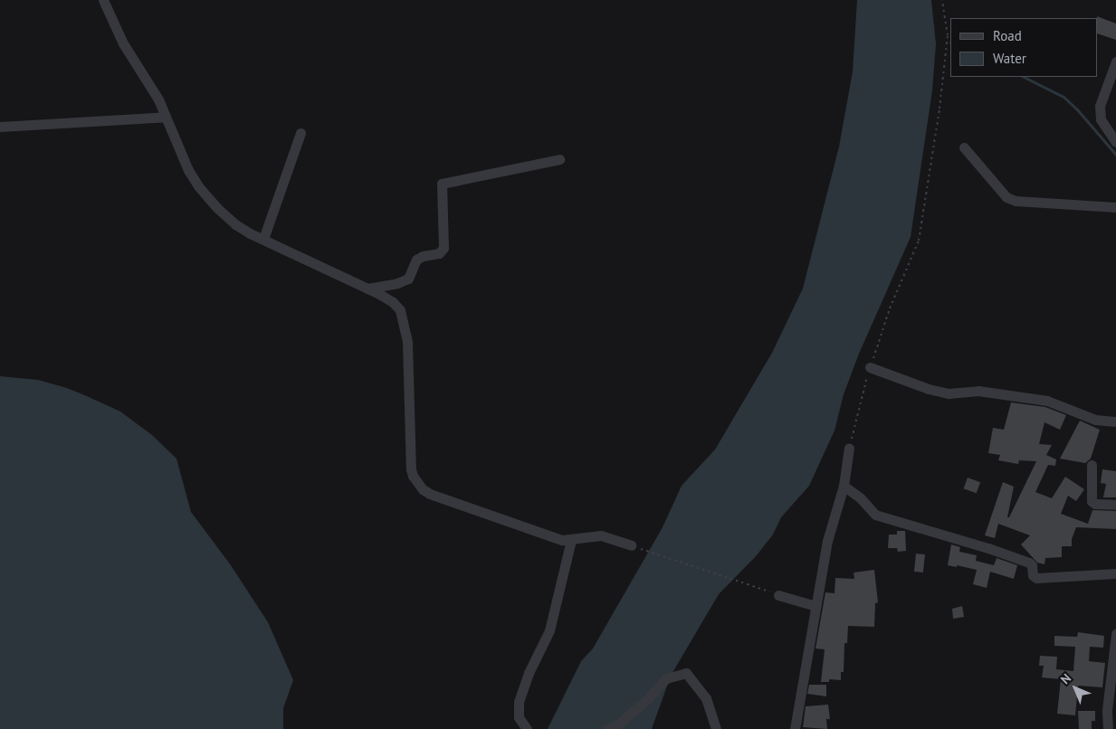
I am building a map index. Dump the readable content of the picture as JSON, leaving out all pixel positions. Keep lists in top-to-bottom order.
{
  "legend": ["Road", "Water"],
  "north": "top left"
}
